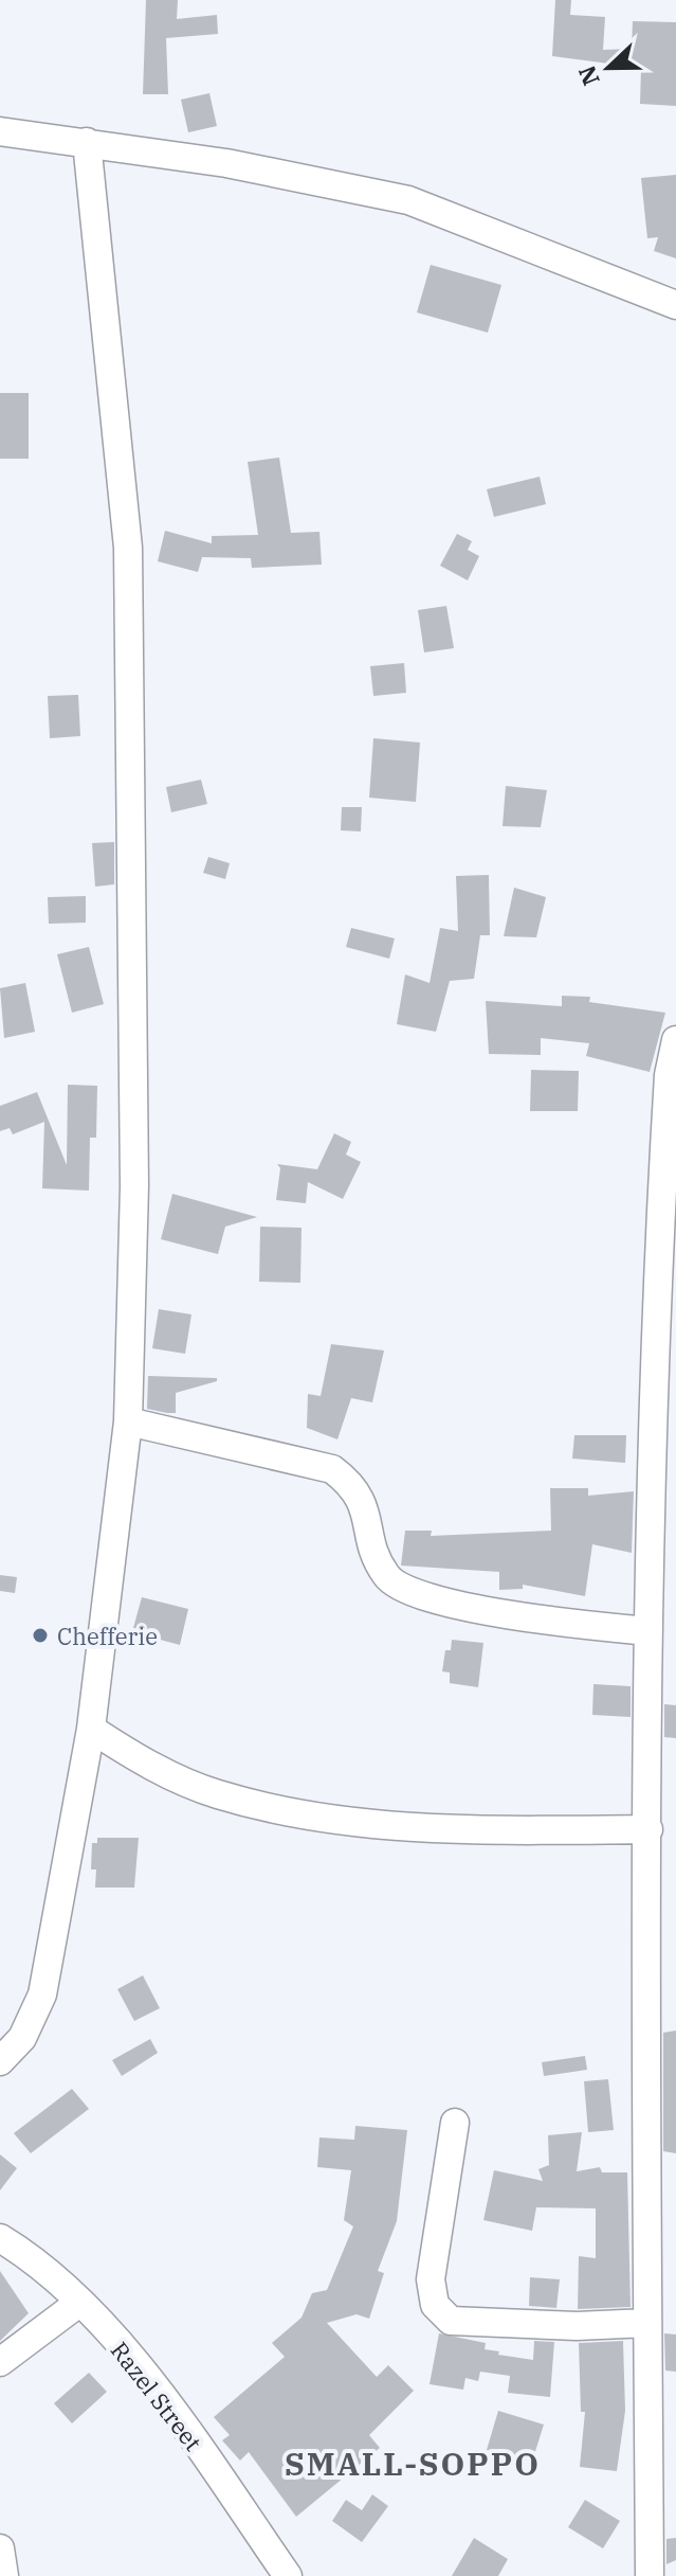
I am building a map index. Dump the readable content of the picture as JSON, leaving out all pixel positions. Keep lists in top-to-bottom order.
{
  "streets": {
    "street": ["Razel Street"]
  },
  "districts": ["SMALL-SOPPO"],
  "places": ["Chefferie"],
  "north": "left"
}
